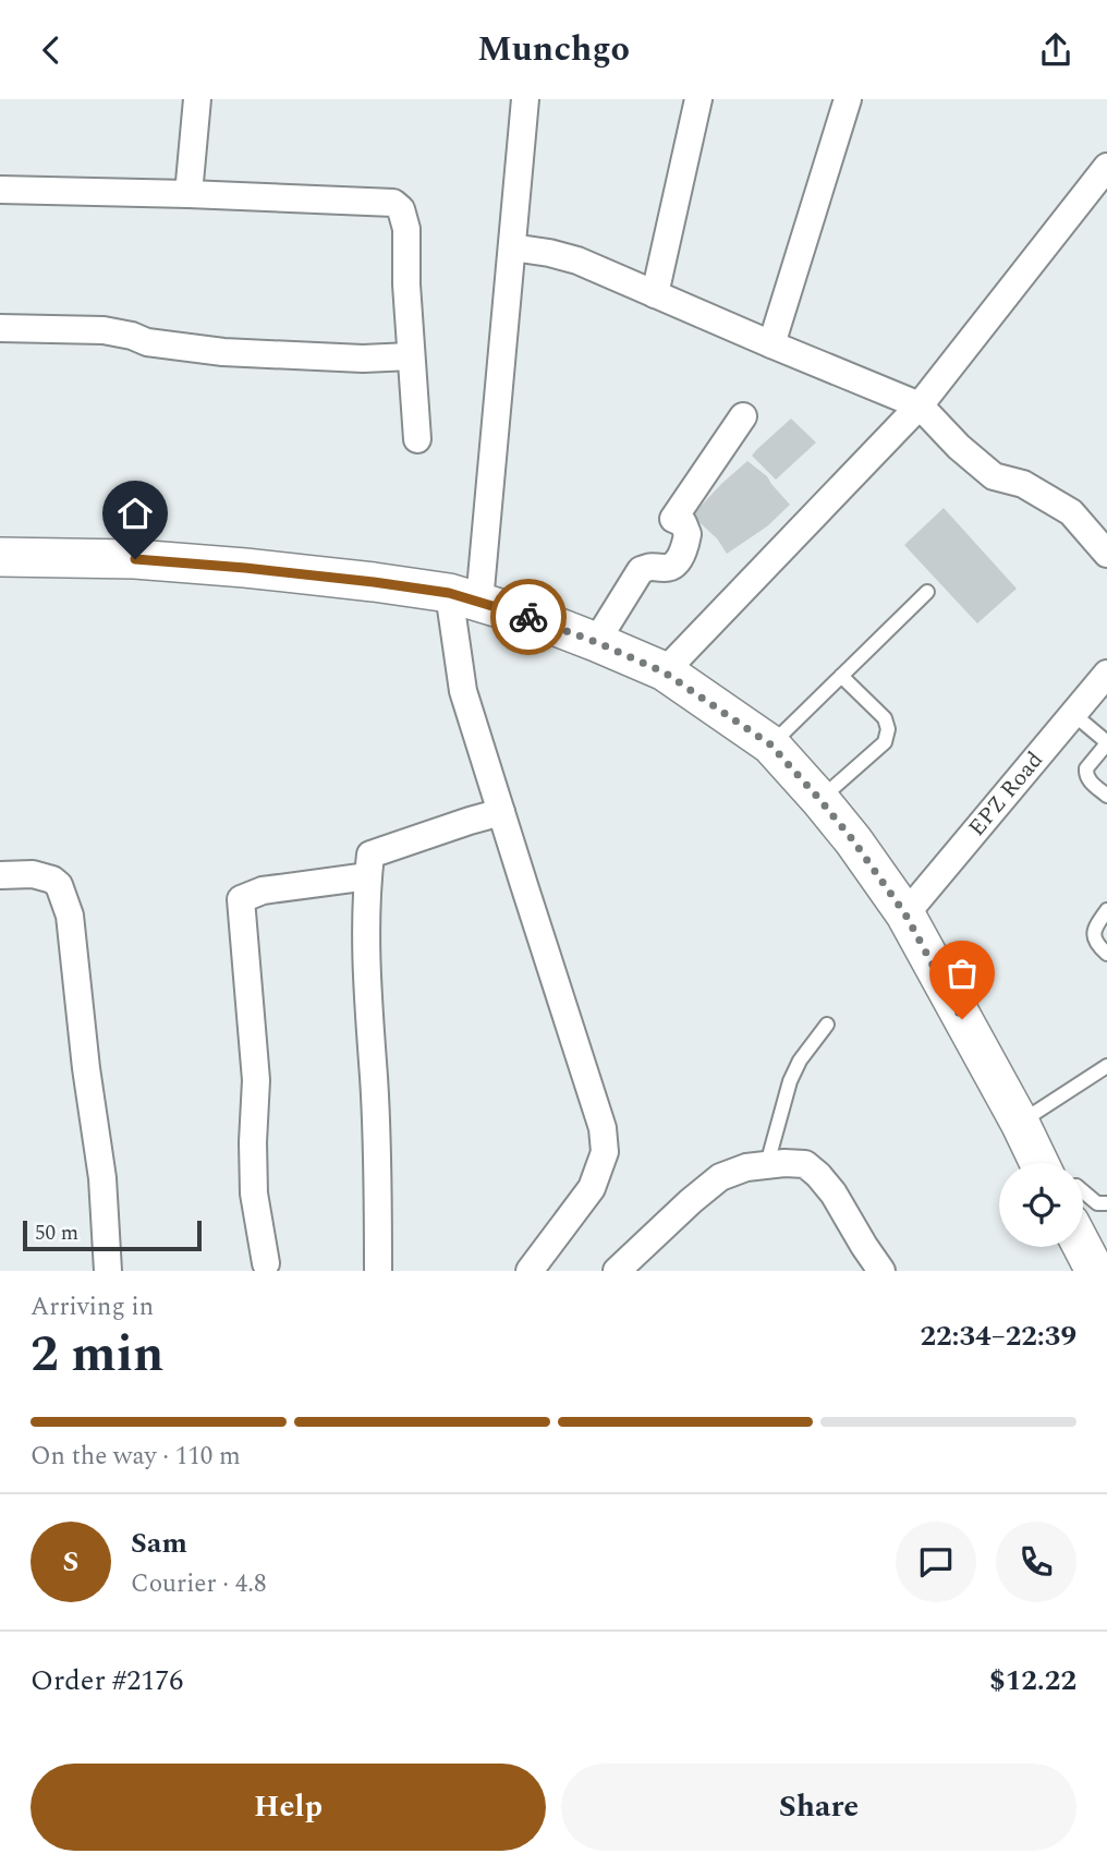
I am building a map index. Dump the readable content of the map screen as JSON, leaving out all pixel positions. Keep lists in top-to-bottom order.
{
  "streets": {
    "street": ["EPZ Road"]
  },
  "scale_bar": "50 m",
  "page": {
    "header": "Munchgo",
    "scale": "50 m",
    "heading": ["2 min", "Arriving in", "22:34–22:39"],
    "panel": [
      "Sam",
      "Courier · 4.8",
      "Order #2176",
      "$12.22"
    ],
    "bar": "On the way · 110 m",
    "round": "S",
    "buttons": ["Help", "Share"]
  }
}
